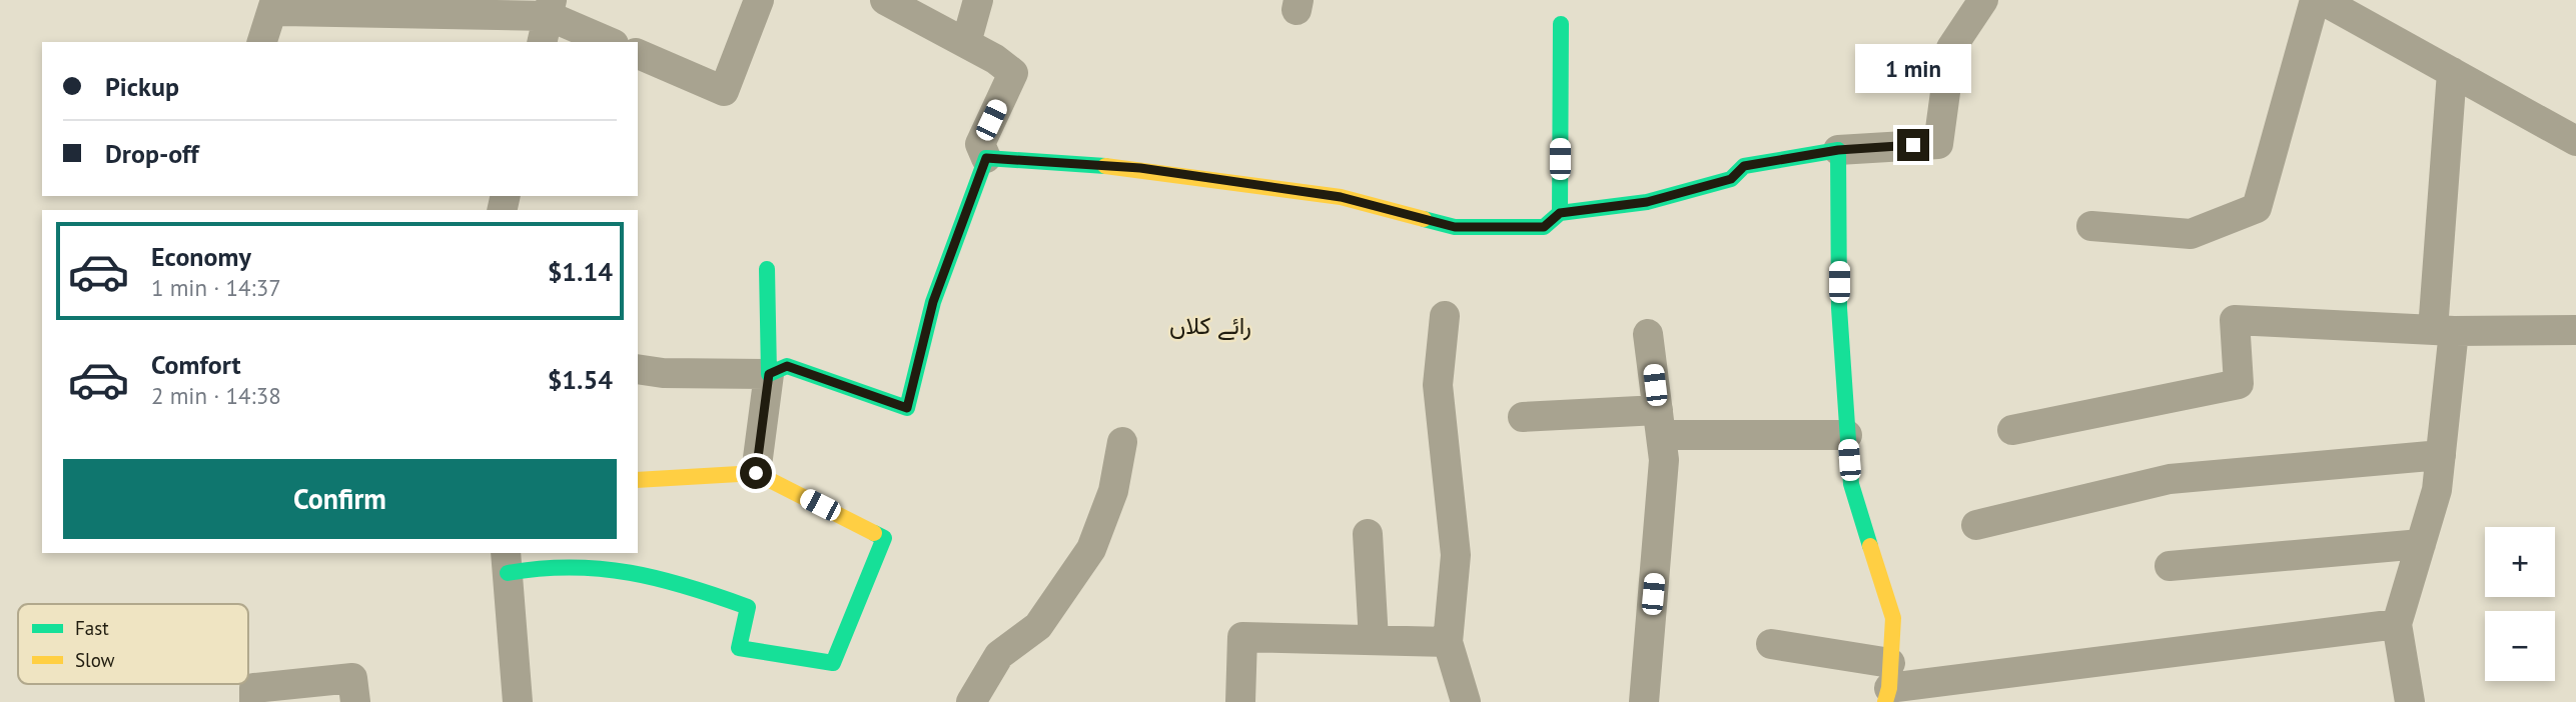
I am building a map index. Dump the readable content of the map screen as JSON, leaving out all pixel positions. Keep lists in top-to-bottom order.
{
  "districts": ["رائے کلاں"],
  "legend": ["Fast", "Slow"],
  "page": {
    "banner": ["Pickup", "Drop-off"],
    "bubble": "1 min",
    "list": [
      {
        "name": "Economy",
        "note": "1 min · 14:37",
        "value": "$1.14"
      },
      {
        "name": "Comfort",
        "note": "2 min · 14:38",
        "value": "$1.54"
      }
    ],
    "buttons": "Confirm",
    "map_buttons": ["+", "−"]
  }
}
